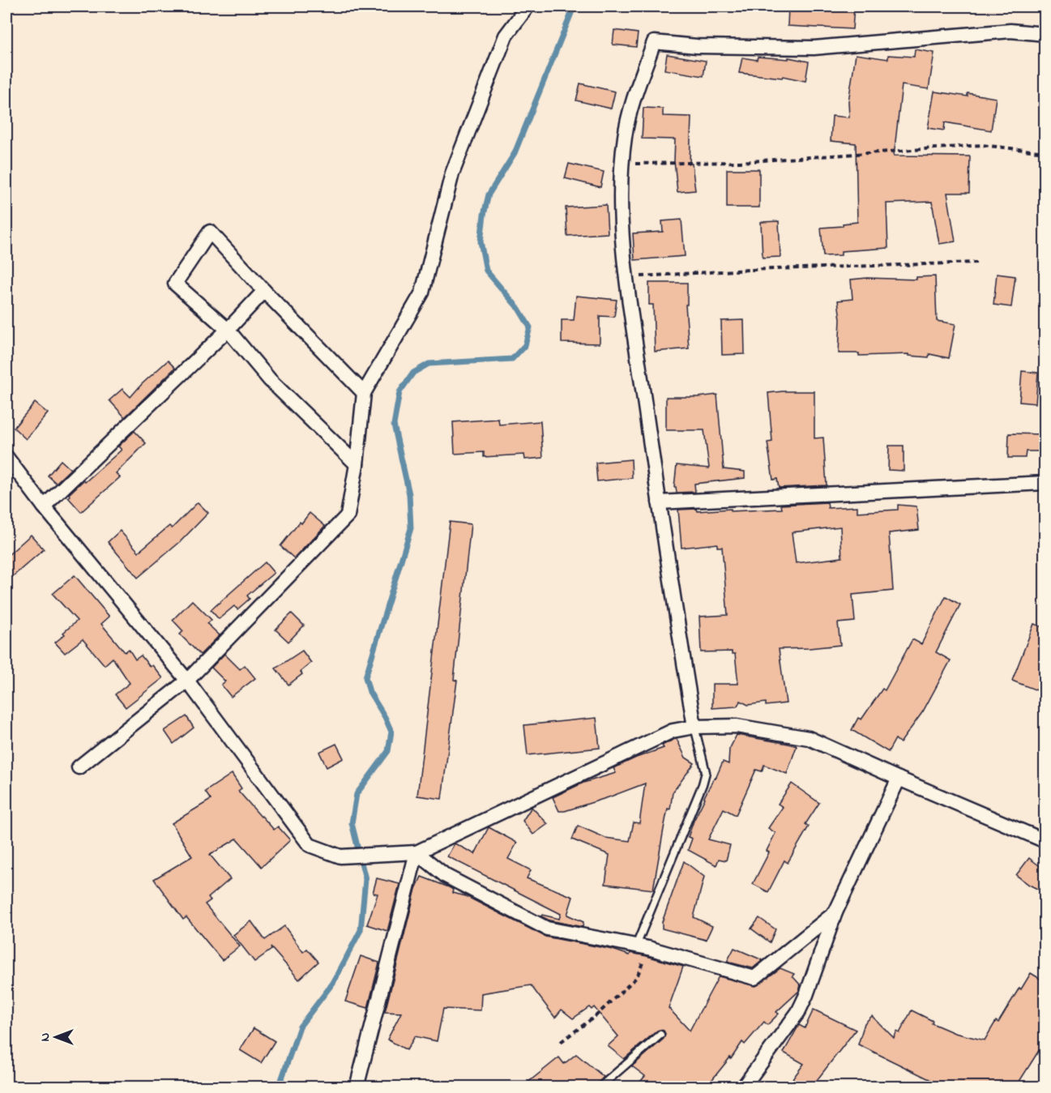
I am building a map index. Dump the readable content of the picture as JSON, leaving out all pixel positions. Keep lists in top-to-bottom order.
{
  "north": "left"
}
